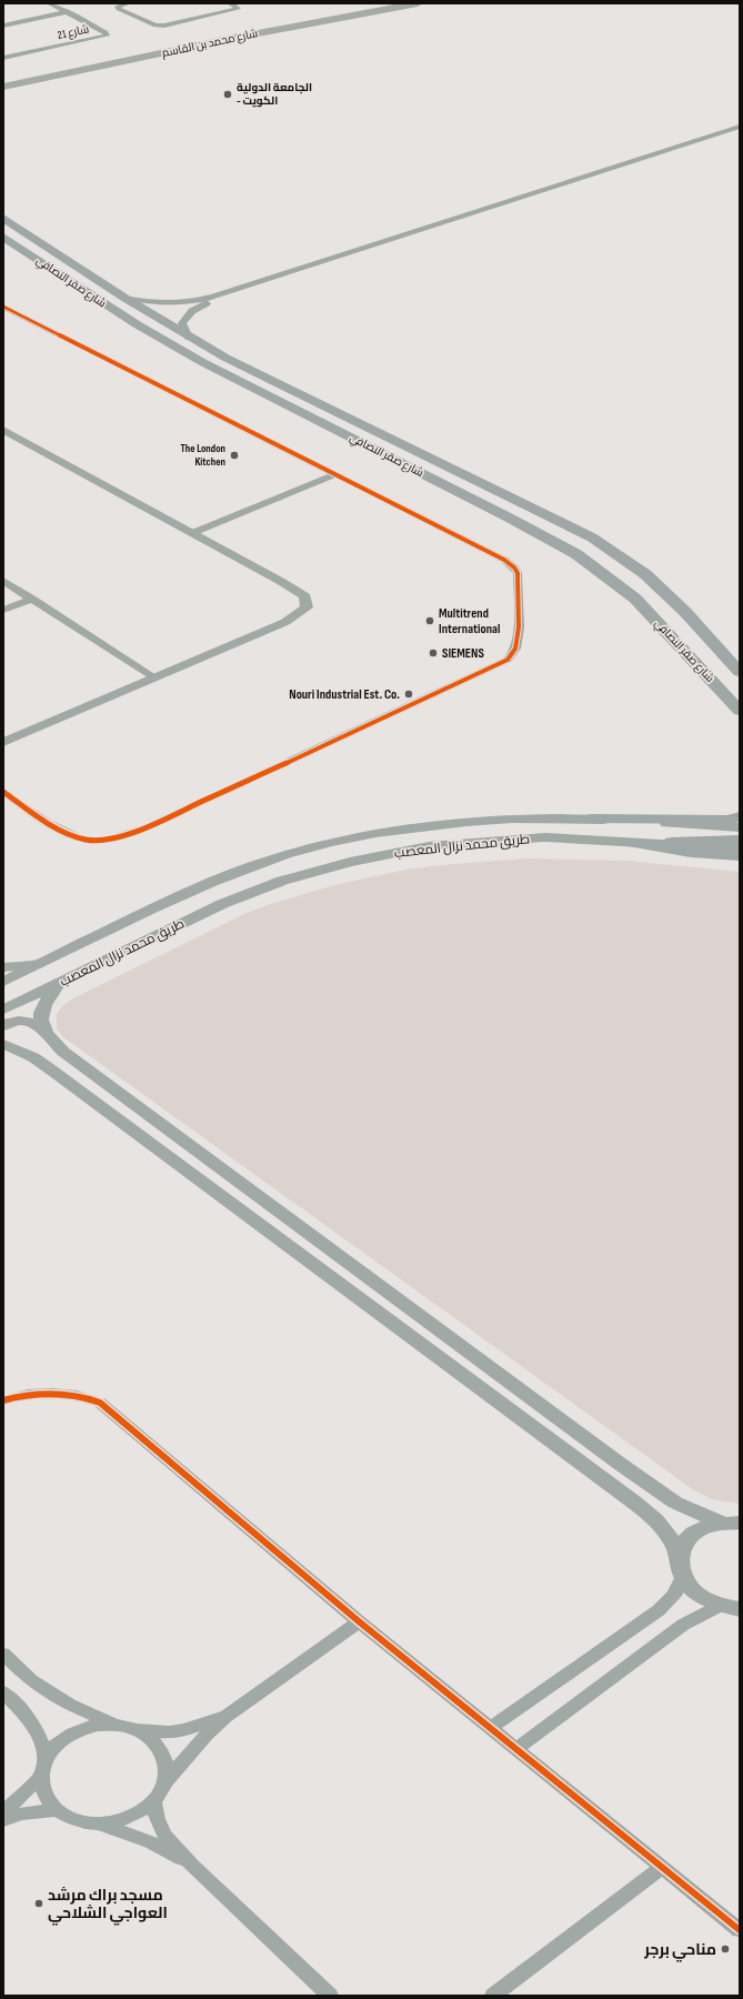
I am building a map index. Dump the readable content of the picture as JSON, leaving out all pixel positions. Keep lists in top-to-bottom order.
{
  "streets": {
    "main road": ["شارع محمد بن القاسم", "شارع صقر النصافي"],
    "street": ["شارع 21", "طريق محمد نزال المعصب"]
  },
  "places": [
    "الجامعة الدولية - الكويت",
    "The London Kitchen",
    "Multitrend International",
    "SIEMENS",
    "Nouri Industrial Est. Co.",
    "مسجد براك مرشد العواجي الشلاحي",
    "مناحي برجر"
  ]
}
